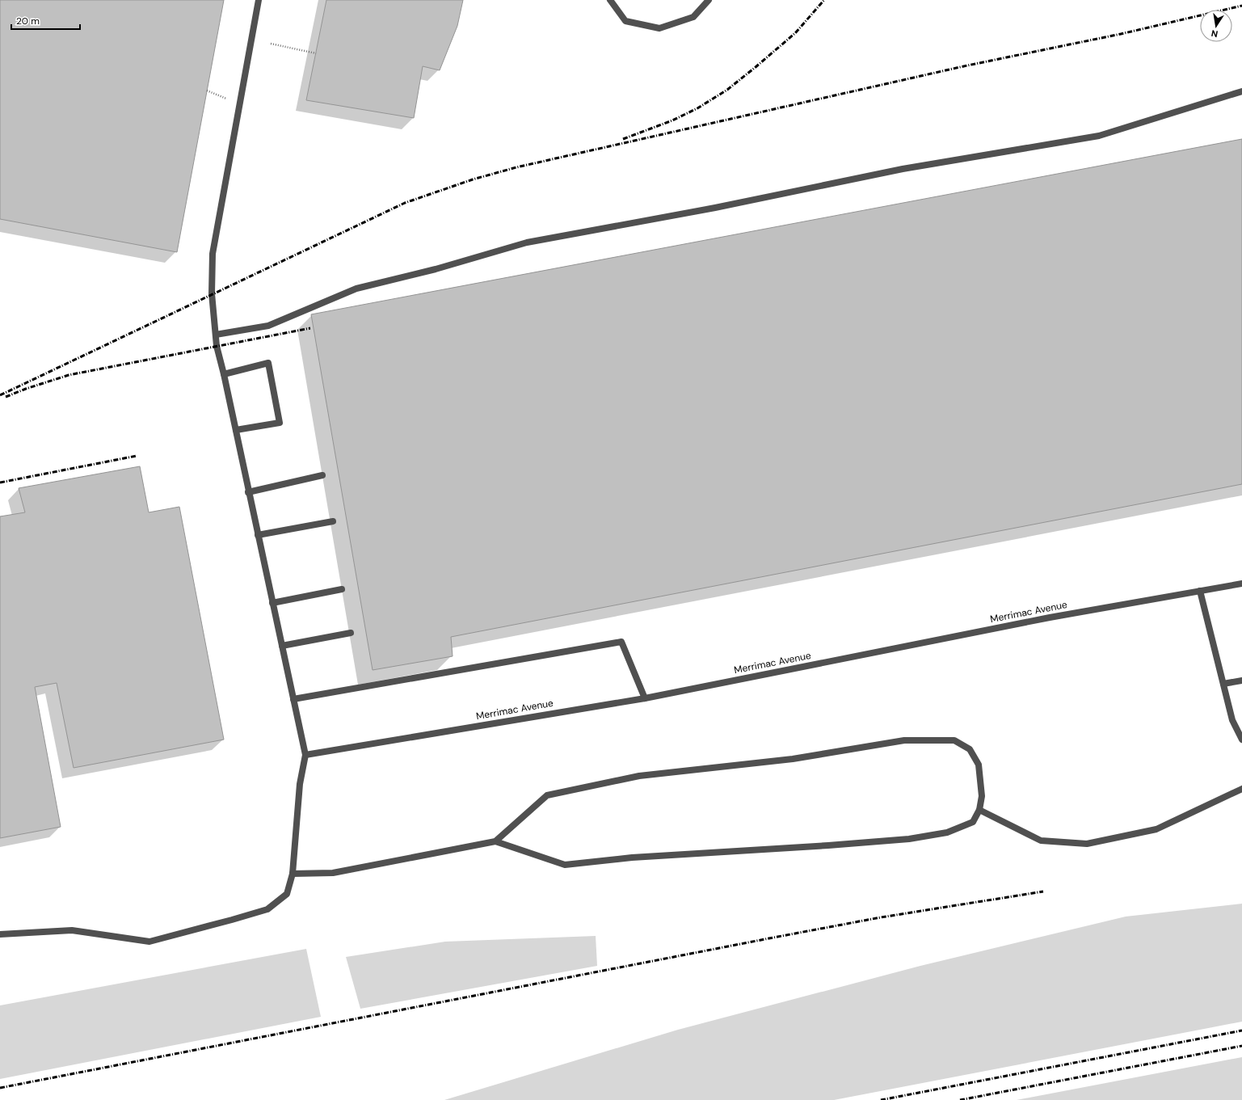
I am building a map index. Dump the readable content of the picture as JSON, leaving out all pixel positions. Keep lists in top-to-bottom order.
{
  "streets": {
    "street": ["Merrimac Avenue"]
  },
  "scale_bar": "20 m",
  "north": "bottom"
}
